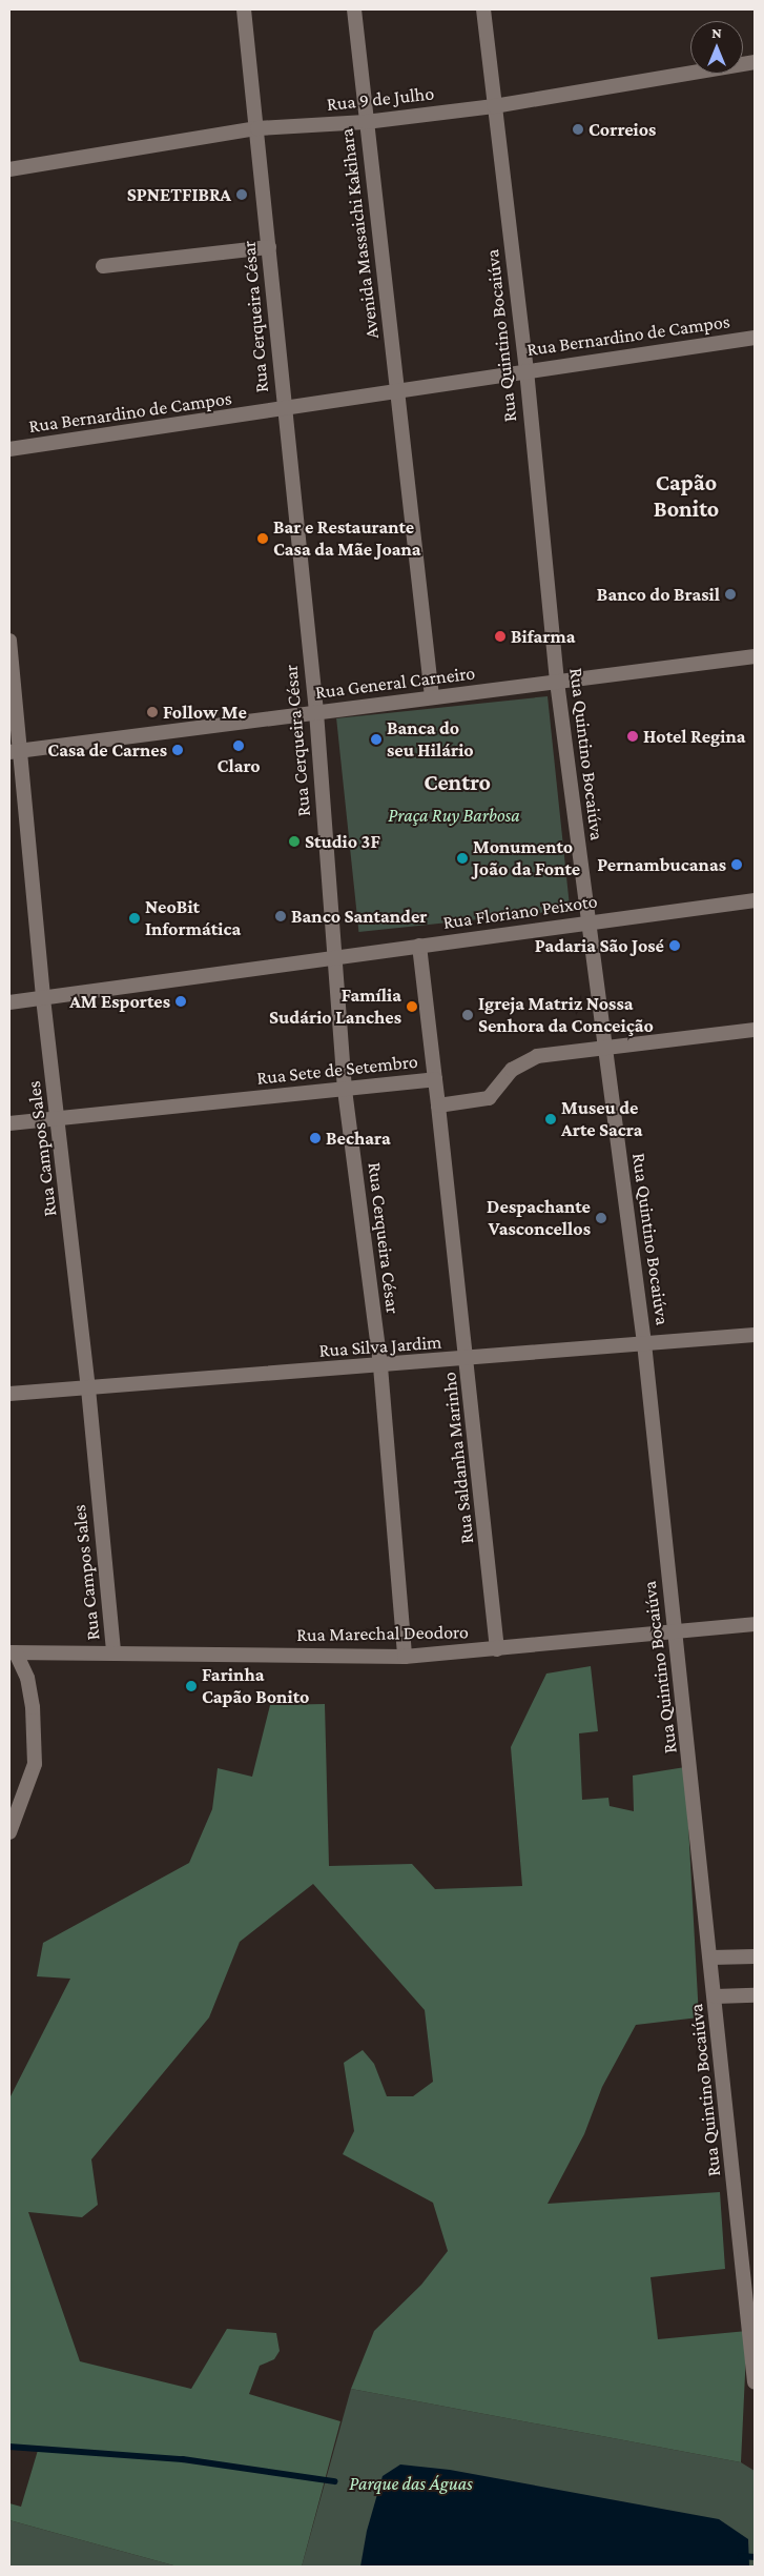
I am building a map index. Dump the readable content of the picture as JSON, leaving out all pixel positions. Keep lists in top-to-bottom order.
{
  "streets": {
    "street": [
      "Rua 9 de Julho",
      "Avenida Massaichi Kakihara",
      "Rua Cerqueira César",
      "Rua Quintino Bocaiúva",
      "Rua Bernardino de Campos",
      "Rua General Carneiro",
      "Rua Floriano Peixoto",
      "Rua Sete de Setembro",
      "Rua Campos Sales",
      "Rua Silva Jardim",
      "Rua Saldanha Marinho",
      "Rua Marechal Deodoro"
    ]
  },
  "crossings": [
    ["Rua 9 de Julho", "Avenida Massaichi Kakihara"],
    ["Rua 9 de Julho", "Rua Cerqueira César"],
    ["Rua 9 de Julho", "Rua Quintino Bocaiúva"],
    ["Avenida Massaichi Kakihara", "Rua Bernardino de Campos"],
    ["Avenida Massaichi Kakihara", "Rua General Carneiro"],
    ["Rua Cerqueira César", "Rua Bernardino de Campos"],
    ["Rua Cerqueira César", "Rua General Carneiro"],
    ["Rua Cerqueira César", "Rua Floriano Peixoto"],
    ["Rua Cerqueira César", "Rua Sete de Setembro"],
    ["Rua Cerqueira César", "Rua Silva Jardim"],
    ["Rua Cerqueira César", "Rua Marechal Deodoro"],
    ["Rua Quintino Bocaiúva", "Rua Bernardino de Campos"],
    ["Rua Quintino Bocaiúva", "Rua General Carneiro"],
    ["Rua Quintino Bocaiúva", "Rua Floriano Peixoto"],
    ["Rua Quintino Bocaiúva", "Rua Silva Jardim"],
    ["Rua Quintino Bocaiúva", "Rua Marechal Deodoro"],
    ["Rua General Carneiro", "Rua Campos Sales"],
    ["Rua Floriano Peixoto", "Rua Campos Sales"],
    ["Rua Sete de Setembro", "Rua Campos Sales"],
    ["Rua Sete de Setembro", "Rua Saldanha Marinho"],
    ["Rua Campos Sales", "Rua Silva Jardim"],
    ["Rua Campos Sales", "Rua Marechal Deodoro"],
    ["Rua Silva Jardim", "Rua Saldanha Marinho"],
    ["Rua Saldanha Marinho", "Rua Marechal Deodoro"]
  ],
  "districts": ["Capão Bonito", "Centro"],
  "parks": ["Praça Ruy Barbosa", "Parque das Águas"],
  "places": [
    "Correios",
    "SPNETFIBRA",
    "Bar e Restaurante Casa da Mãe Joana",
    "Banco do Brasil",
    "Bifarma",
    "Follow Me",
    "Hotel Regina",
    "Banca do seu Hilário",
    "Claro",
    "Casa de Carnes",
    "Studio 3F",
    "Monumento João da Fonte",
    "Pernambucanas",
    "Banco Santander",
    "NeoBit Informática",
    "Padaria São José",
    "AM Esportes",
    "Família Sudário Lanches",
    "Igreja Matriz Nossa Senhora da Conceição",
    "Museu de Arte Sacra",
    "Bechara",
    "Despachante Vasconcellos",
    "Farinha Capão Bonito"
  ],
  "north": "top"
}
